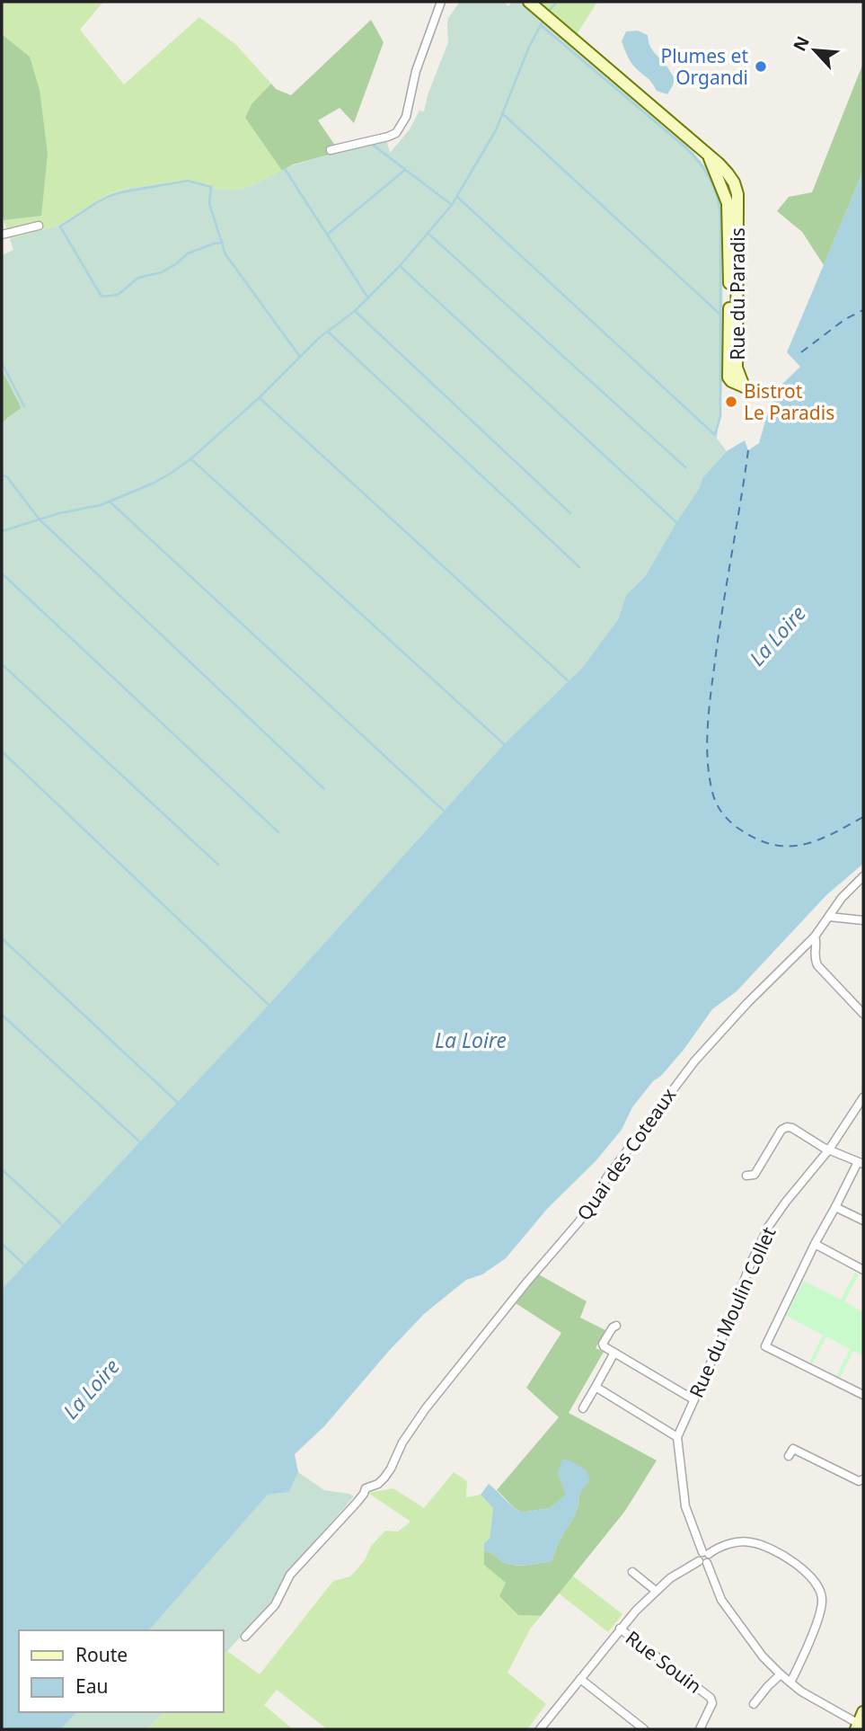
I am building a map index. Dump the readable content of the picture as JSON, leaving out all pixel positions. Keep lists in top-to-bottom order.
{
  "streets": {
    "main road": ["Rue du Paradis"],
    "street": ["Quai des Coteaux", "Rue du Moulin Collet", "Rue Souin"]
  },
  "water": ["La Loire"],
  "places": ["Plumes et Organdi", "Bistrot Le Paradis"],
  "legend": ["Route", "Eau"],
  "north": "top left"
}
